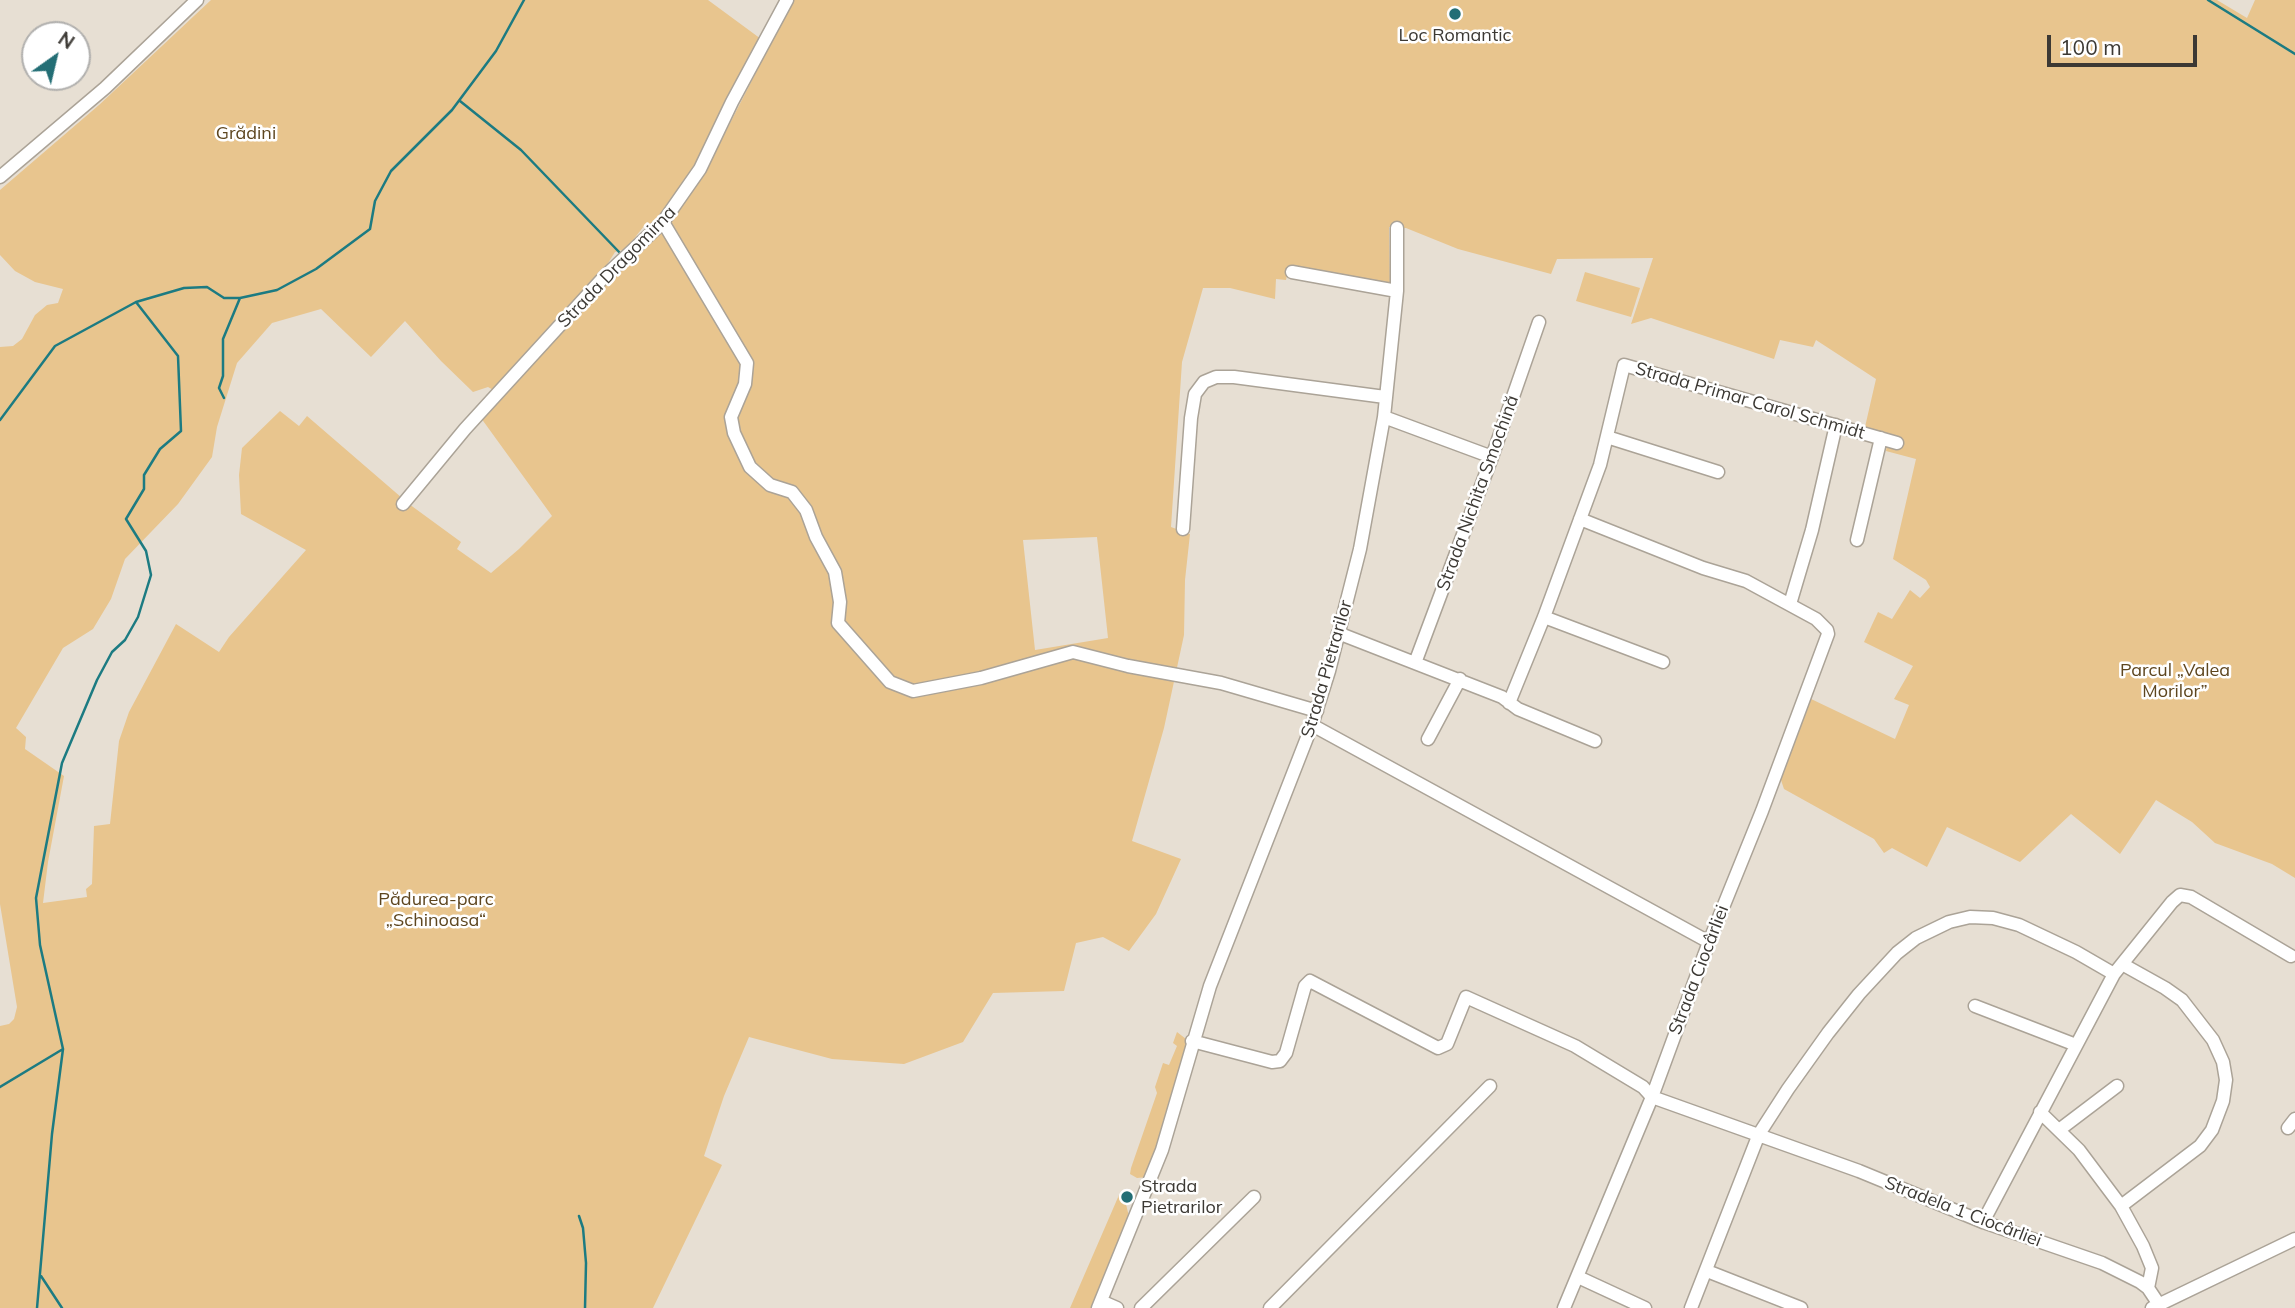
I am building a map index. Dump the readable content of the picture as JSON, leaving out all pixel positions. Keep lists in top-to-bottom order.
{
  "streets": {
    "street": [
      "Strada Dragomirna",
      "Strada Primar Carol Schmidt",
      "Strada Nichita Smochină",
      "Strada Pietrarilor",
      "Strada Ciocârliei",
      "Stradela 1 Ciocârliei"
    ]
  },
  "crossings": [
    ["Strada Pietrarilor", "Stradela 1 Ciocârliei"],
    ["Strada Ciocârliei", "Stradela 1 Ciocârliei"]
  ],
  "parks": ["Grădini", "Parcul „Valea Morilor”", "Pădurea-parc „Schinoasa“"],
  "places": ["Loc Romantic", "Strada Pietrarilor"],
  "scale_bar": "100 m",
  "north": "top right"
}
